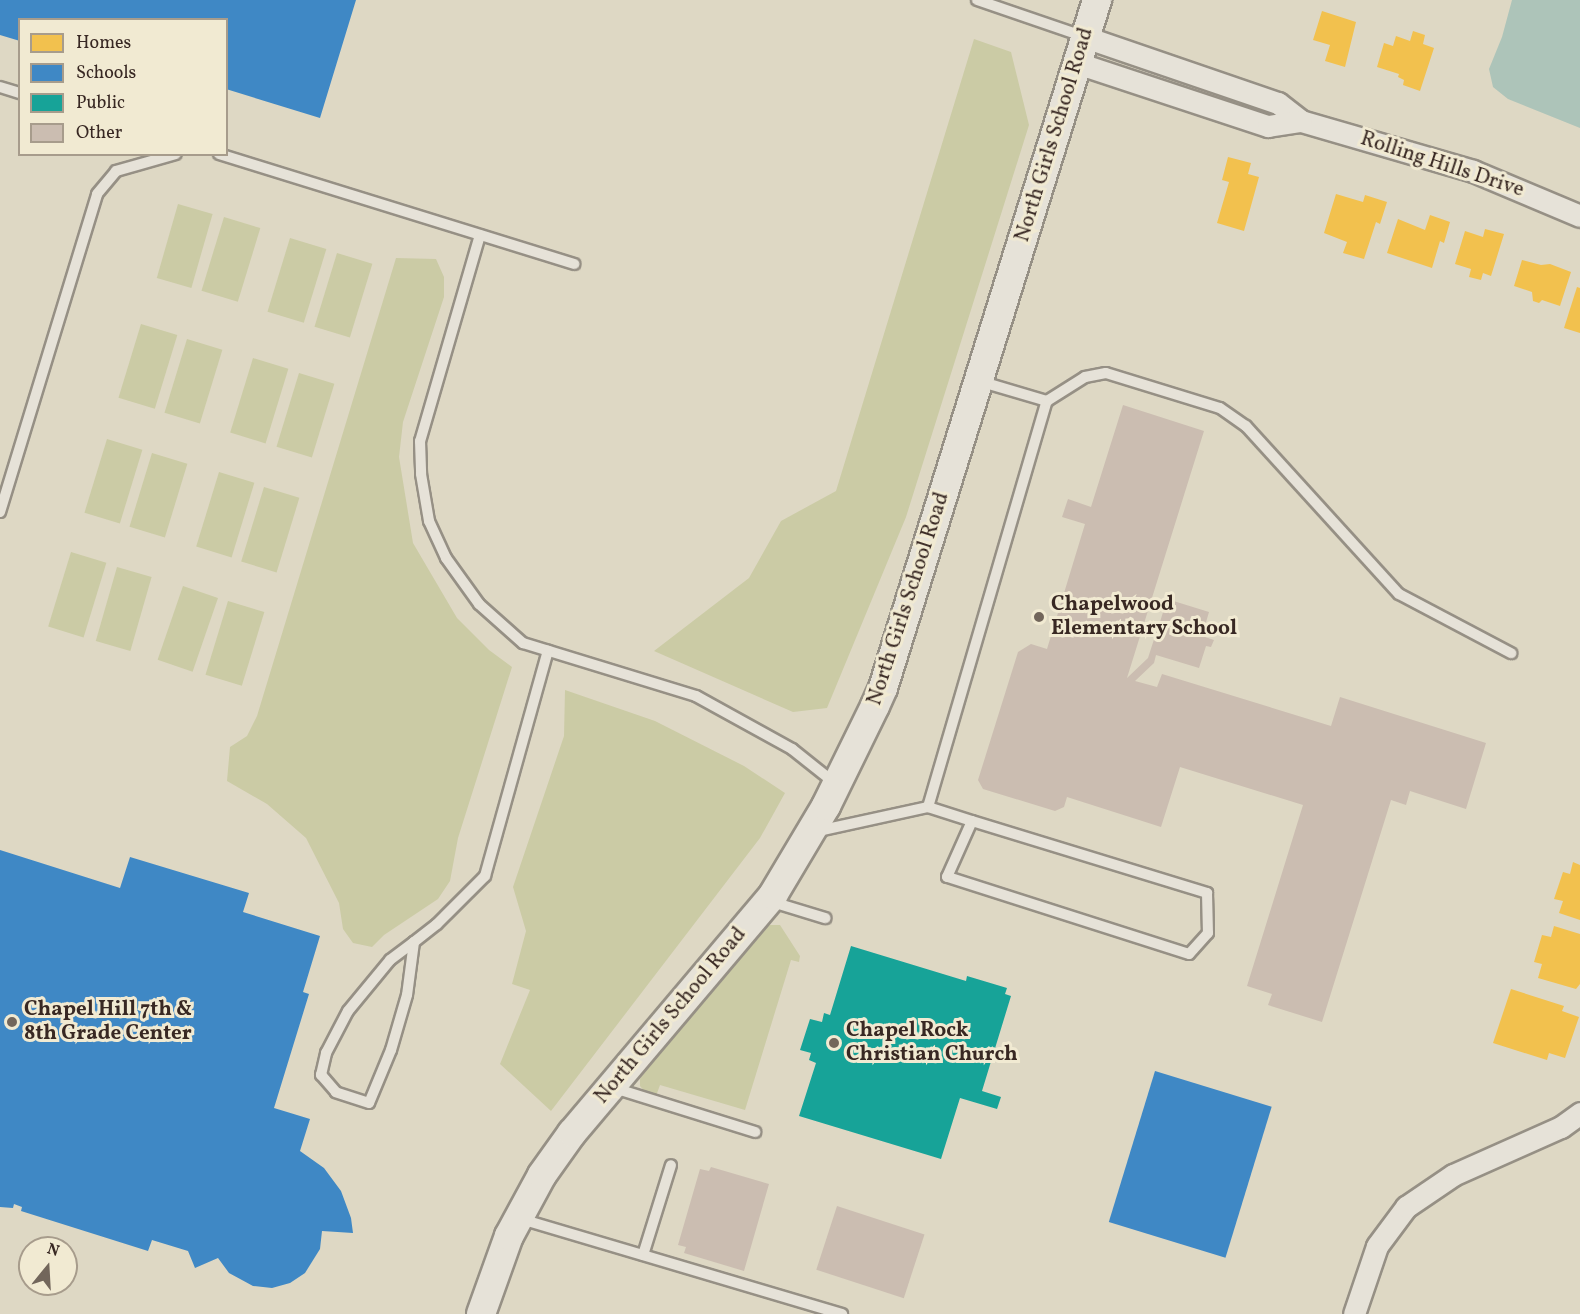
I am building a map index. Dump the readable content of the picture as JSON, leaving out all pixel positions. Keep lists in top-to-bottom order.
{
  "streets": {
    "main road": ["North Girls School Road"],
    "street": ["Rolling Hills Drive"]
  },
  "crossings": [
    ["North Girls School Road", "Rolling Hills Drive"]
  ],
  "places": ["Chapelwood Elementary School", "Chapel Hill 7th & 8th Grade Center", "Chapel Rock Christian Church"],
  "legend": [
    "Homes",
    "Schools",
    "Public",
    "Other"
  ],
  "north": "top"
}
